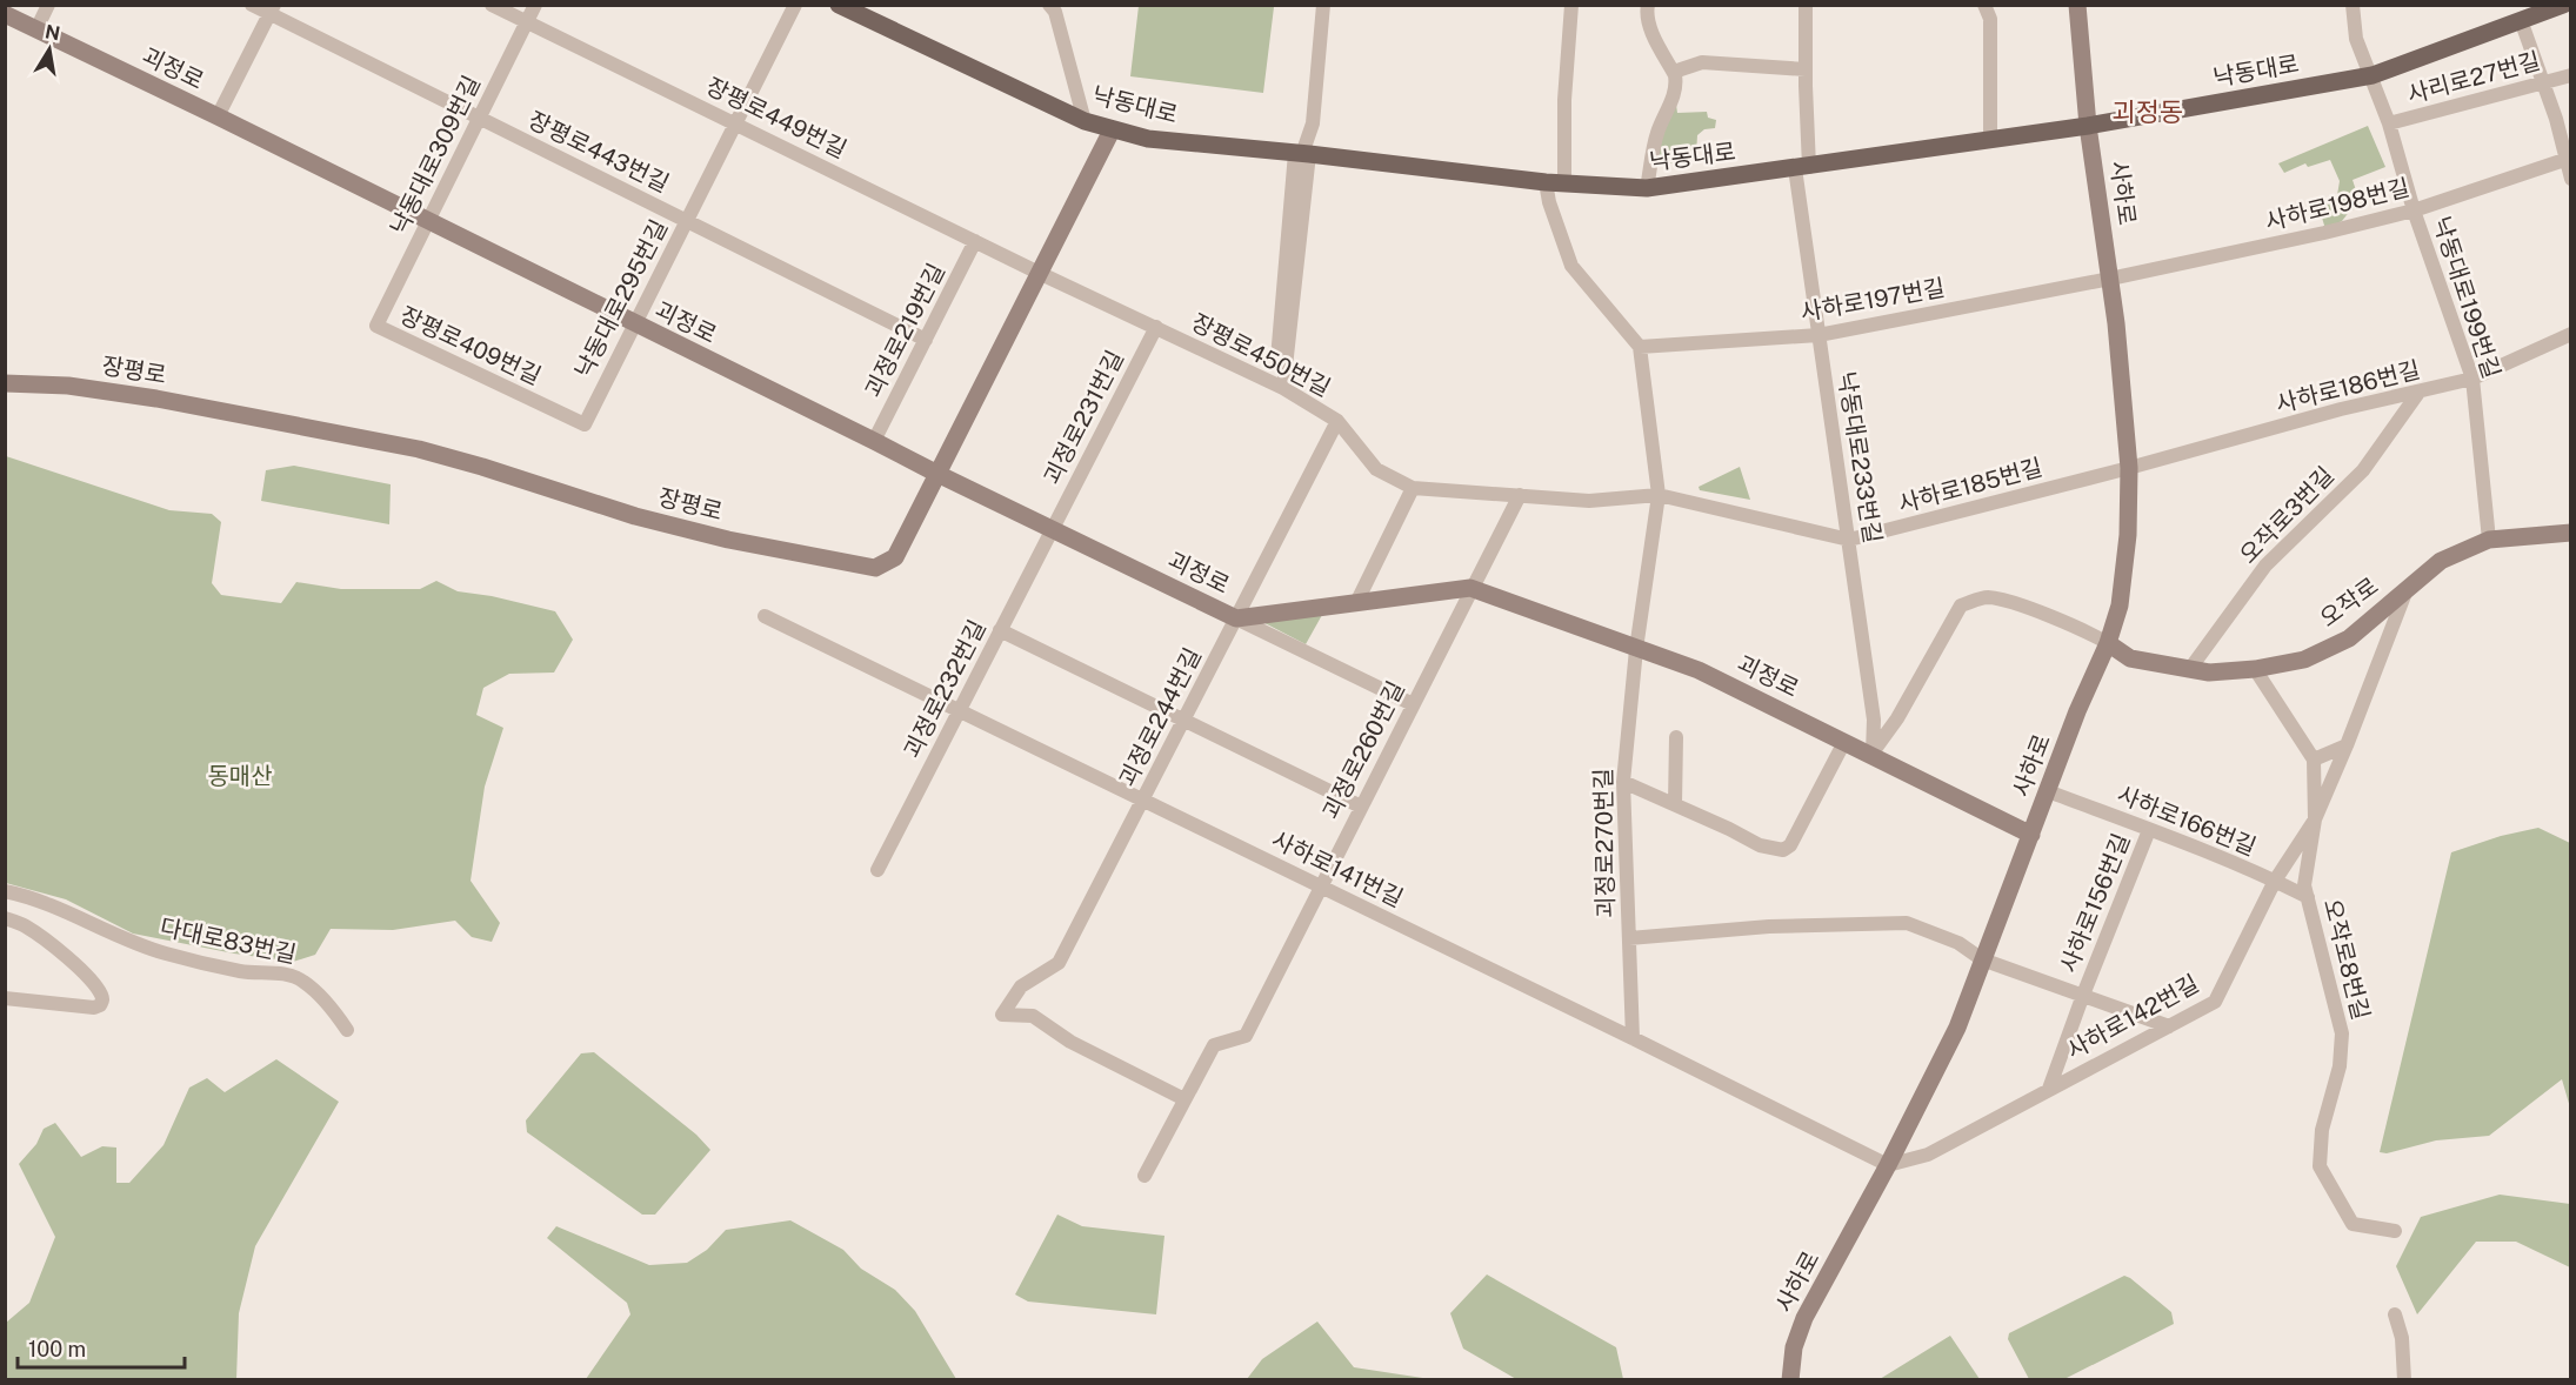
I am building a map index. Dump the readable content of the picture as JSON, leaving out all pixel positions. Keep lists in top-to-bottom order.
{
  "streets": {
    "main road": [
      "괴정로",
      "낙동대로",
      "사하로",
      "장평로",
      "오작로"
    ],
    "street": [
      "사리로27번길",
      "장평로449번길",
      "장평로443번길",
      "낙동대로309번길",
      "사하로198번길",
      "낙동대로199번길",
      "낙동대로295번길",
      "사하로197번길",
      "괴정로219번길",
      "장평로409번길",
      "장평로450번길",
      "사하로186번길",
      "괴정로231번길",
      "낙동대로233번길",
      "사하로185번길",
      "오작로3번길",
      "괴정로232번길",
      "괴정로244번길",
      "괴정로260번길",
      "사하로166번길",
      "괴정로270번길",
      "사하로141번길",
      "사하로156번길",
      "다대로83번길",
      "오작로8번길",
      "사하로142번길"
    ]
  },
  "crossings": [
    ["괴정로", "낙동대로309번길"],
    ["괴정로", "사하로"],
    ["괴정로", "낙동대로295번길"],
    ["괴정로", "괴정로219번길"],
    ["괴정로", "장평로"],
    ["괴정로", "괴정로231번길"],
    ["괴정로", "낙동대로233번길"],
    ["괴정로", "괴정로232번길"],
    ["괴정로", "괴정로244번길"],
    ["괴정로", "괴정로260번길"],
    ["괴정로", "괴정로270번길"],
    ["낙동대로", "사하로"],
    ["낙동대로", "낙동대로199번길"],
    ["낙동대로", "장평로"],
    ["낙동대로", "낙동대로233번길"],
    ["사리로27번길", "낙동대로199번길"],
    ["장평로449번길", "낙동대로309번길"],
    ["장평로449번길", "낙동대로295번길"],
    ["장평로449번길", "괴정로219번길"],
    ["장평로449번길", "장평로450번길"],
    ["장평로449번길", "장평로"],
    ["장평로443번길", "낙동대로309번길"],
    ["장평로443번길", "낙동대로295번길"],
    ["장평로443번길", "괴정로219번길"],
    ["낙동대로309번길", "장평로409번길"],
    ["사하로", "사하로198번길"],
    ["사하로", "사하로197번길"],
    ["사하로", "사하로186번길"],
    ["사하로", "사하로185번길"],
    ["사하로", "오작로"],
    ["사하로", "사하로166번길"],
    ["사하로", "사하로141번길"],
    ["사하로", "사하로156번길"],
    ["사하로", "사하로142번길"],
    ["사하로198번길", "낙동대로199번길"],
    ["사하로198번길", "사하로197번길"],
    ["낙동대로199번길", "사하로186번길"],
    ["낙동대로199번길", "오작로"],
    ["낙동대로295번길", "장평로409번길"],
    ["사하로197번길", "낙동대로233번길"],
    ["사하로197번길", "괴정로270번길"],
    ["장평로450번길", "장평로"],
    ["장평로450번길", "괴정로231번길"],
    ["장평로450번길", "사하로185번길"],
    ["장평로450번길", "괴정로244번길"],
    ["장평로450번길", "괴정로270번길"],
    ["사하로186번길", "사하로185번길"],
    ["사하로186번길", "오작로3번길"],
    ["괴정로231번길", "괴정로232번길"],
    ["낙동대로233번길", "사하로185번길"],
    ["사하로185번길", "괴정로270번길"],
    ["오작로3번길", "오작로"],
    ["괴정로232번길", "사하로141번길"],
    ["괴정로244번길", "괴정로260번길"],
    ["괴정로244번길", "사하로141번길"],
    ["괴정로260번길", "사하로141번길"],
    ["사하로166번길", "사하로156번길"],
    ["사하로166번길", "오작로8번길"],
    ["사하로166번길", "사하로142번길"],
    ["괴정로270번길", "사하로141번길"],
    ["괴정로270번길", "사하로156번길"],
    ["사하로141번길", "사하로142번길"],
    ["사하로156번길", "사하로142번길"],
    ["오작로8번길", "사하로142번길"]
  ],
  "districts": ["괴정동"],
  "parks": ["동매산"],
  "scale_bar": "100 m",
  "north": "top"
}
